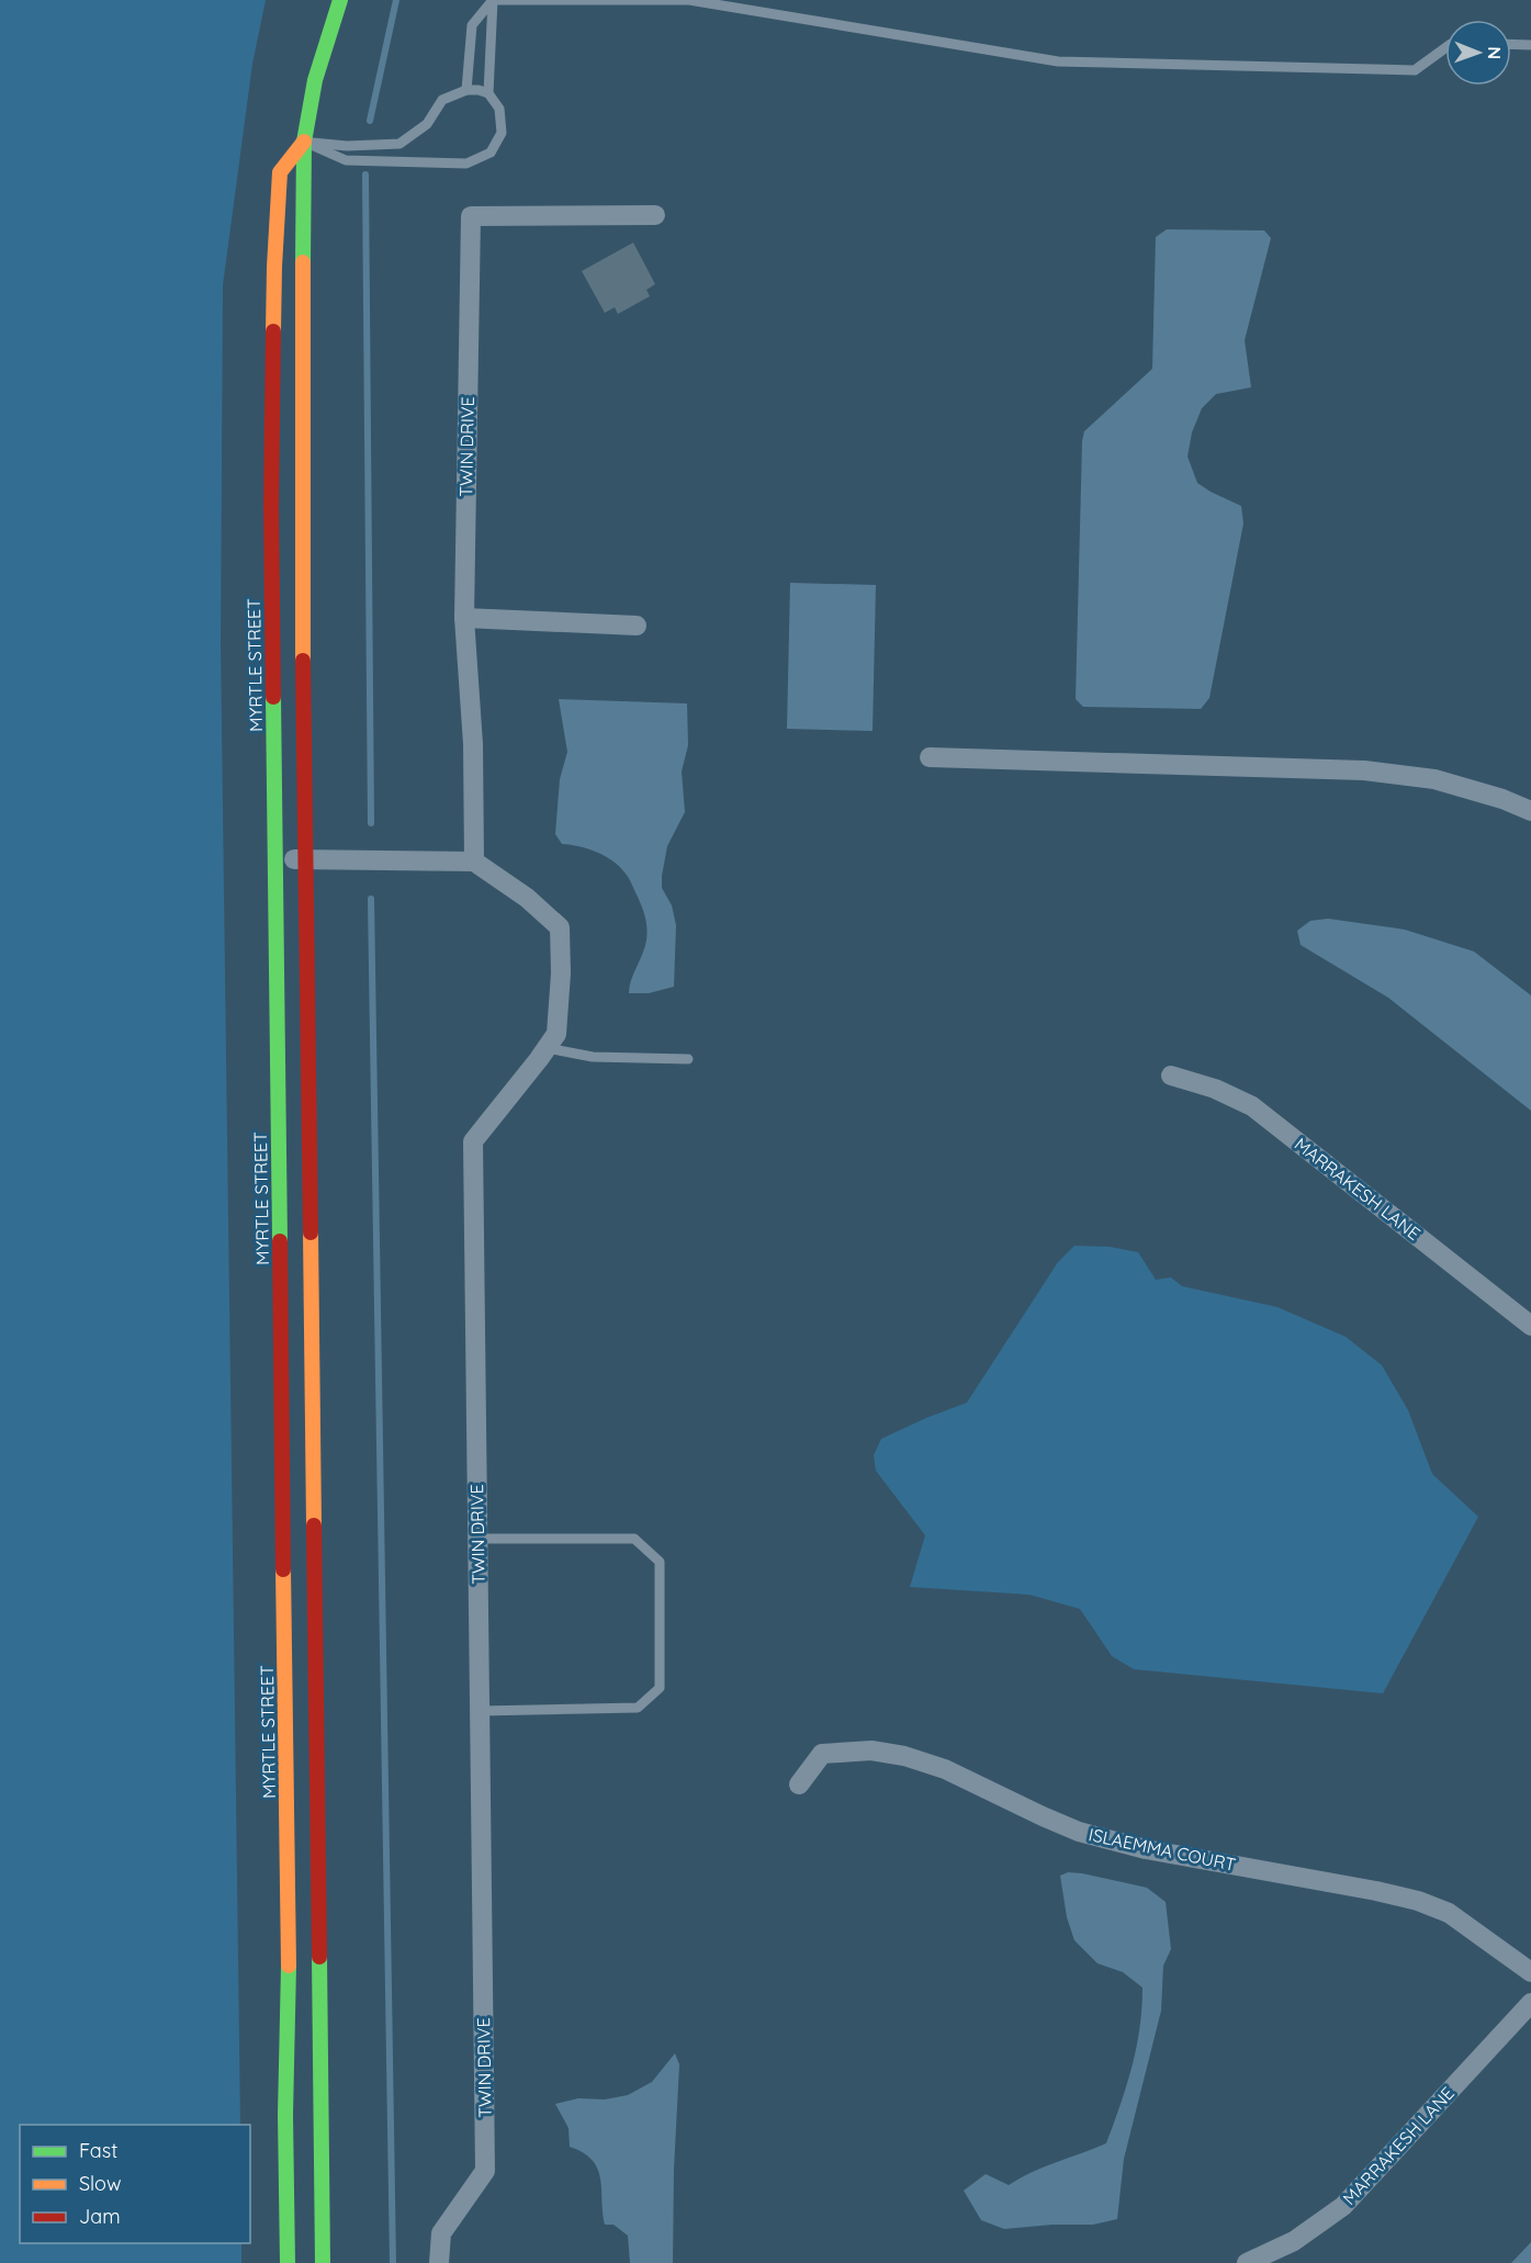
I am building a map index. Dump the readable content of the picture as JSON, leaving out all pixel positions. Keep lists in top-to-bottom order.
{
  "streets": {
    "street": [
      "TWIN DRIVE",
      "MYRTLE STREET",
      "MARRAKESH LANE",
      "ISLAEMMA COURT"
    ]
  },
  "legend": ["Fast", "Slow", "Jam"],
  "north": "right"
}
